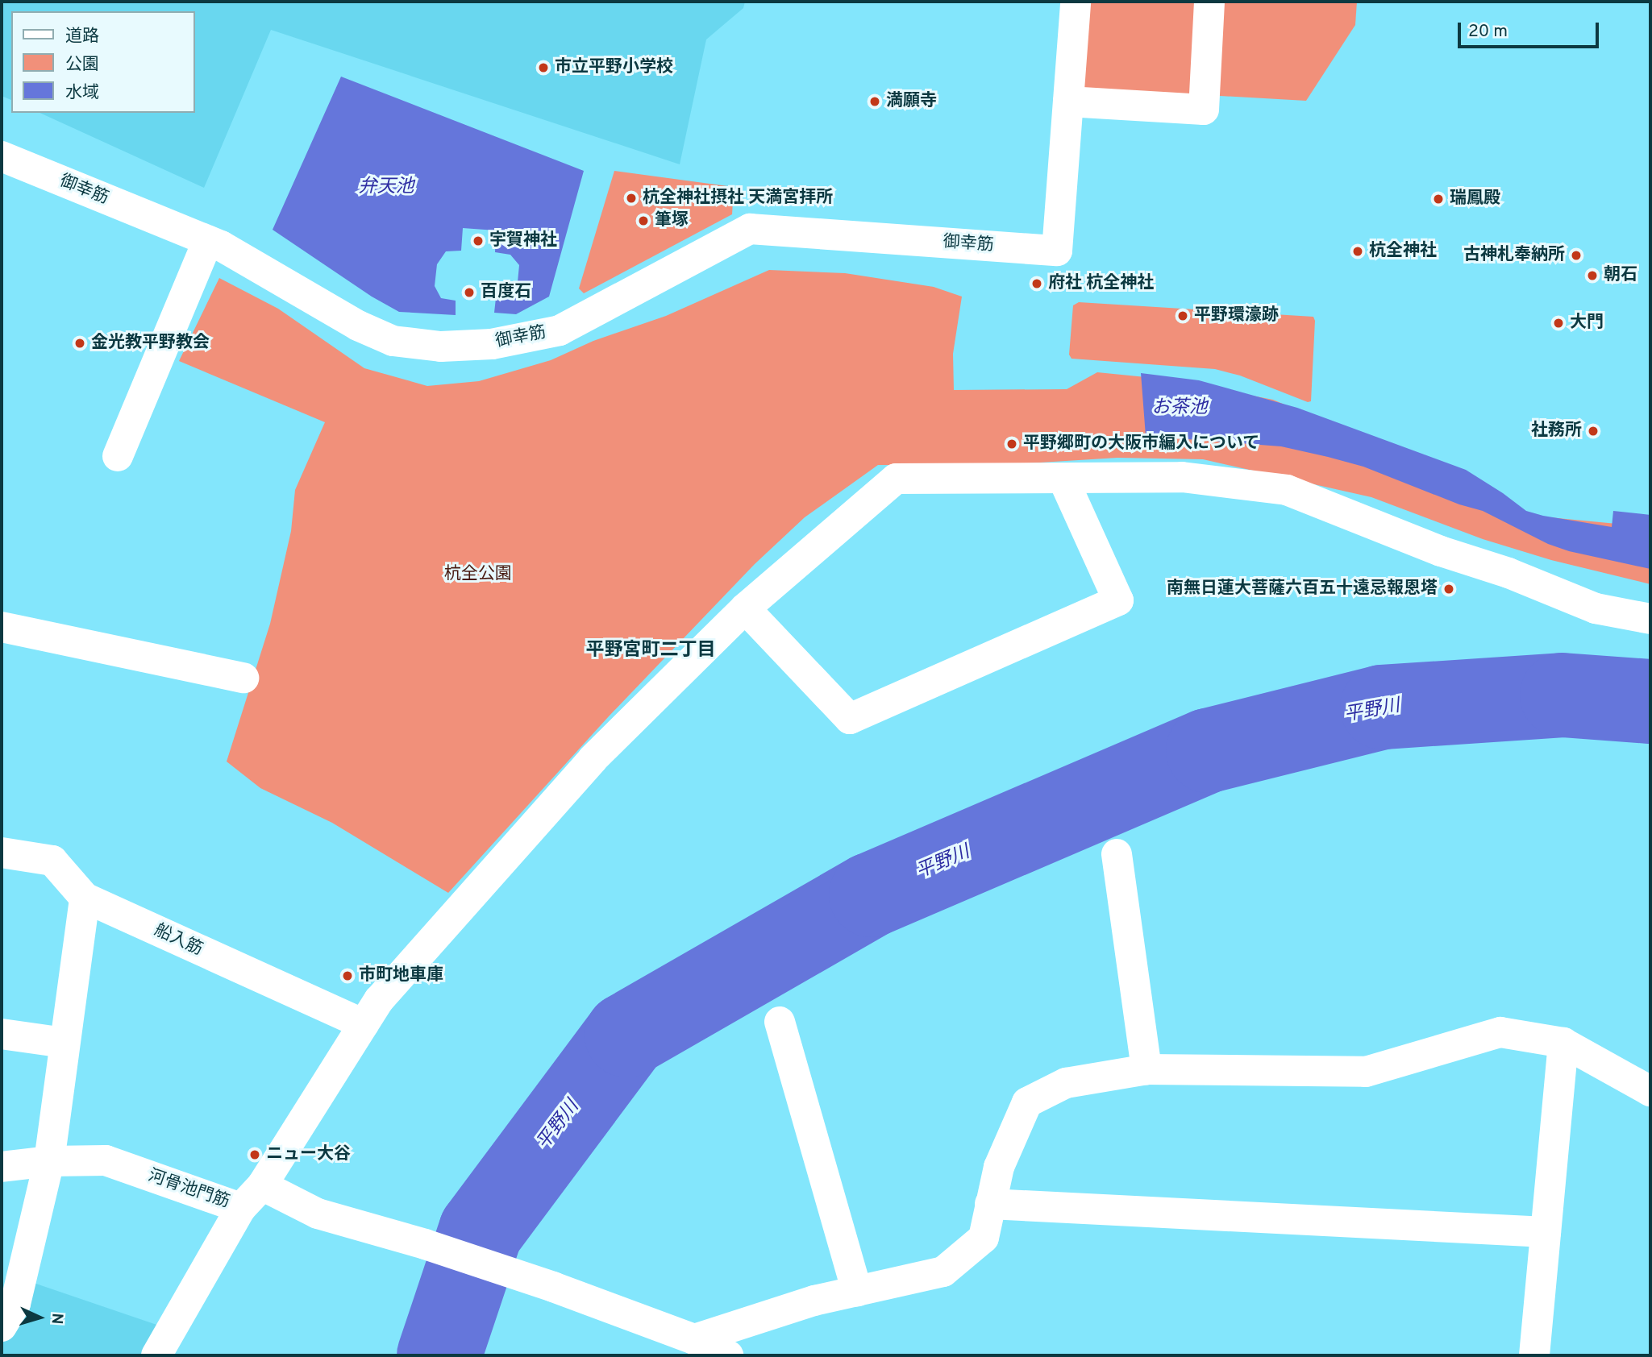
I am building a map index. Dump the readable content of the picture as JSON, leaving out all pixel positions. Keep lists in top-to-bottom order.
{
  "streets": {
    "street": ["御幸筋", "船入筋", "河骨池門筋"]
  },
  "crossings": [
    ["船入筋", "河骨池門筋"]
  ],
  "districts": ["平野宮町二丁目"],
  "water": ["弁天池", "お茶池", "平野川"],
  "parks": ["杭全公園"],
  "places": [
    "市立平野小学校",
    "満願寺",
    "杭全神社摂社 天満宮拝所",
    "瑞鳳殿",
    "筆塚",
    "宇賀神社",
    "杭全神社",
    "古神札奉納所",
    "朝石",
    "府社 杭全神社",
    "百度石",
    "平野環濠跡",
    "大門",
    "金光教平野教会",
    "社務所",
    "平野郷町の大阪市編入について",
    "南無日蓮大菩薩六百五十遠忌報恩塔",
    "市町地車庫",
    "ニュー大谷"
  ],
  "legend": ["道路", "公園", "水域"],
  "scale_bar": "20 m",
  "north": "right"
}
